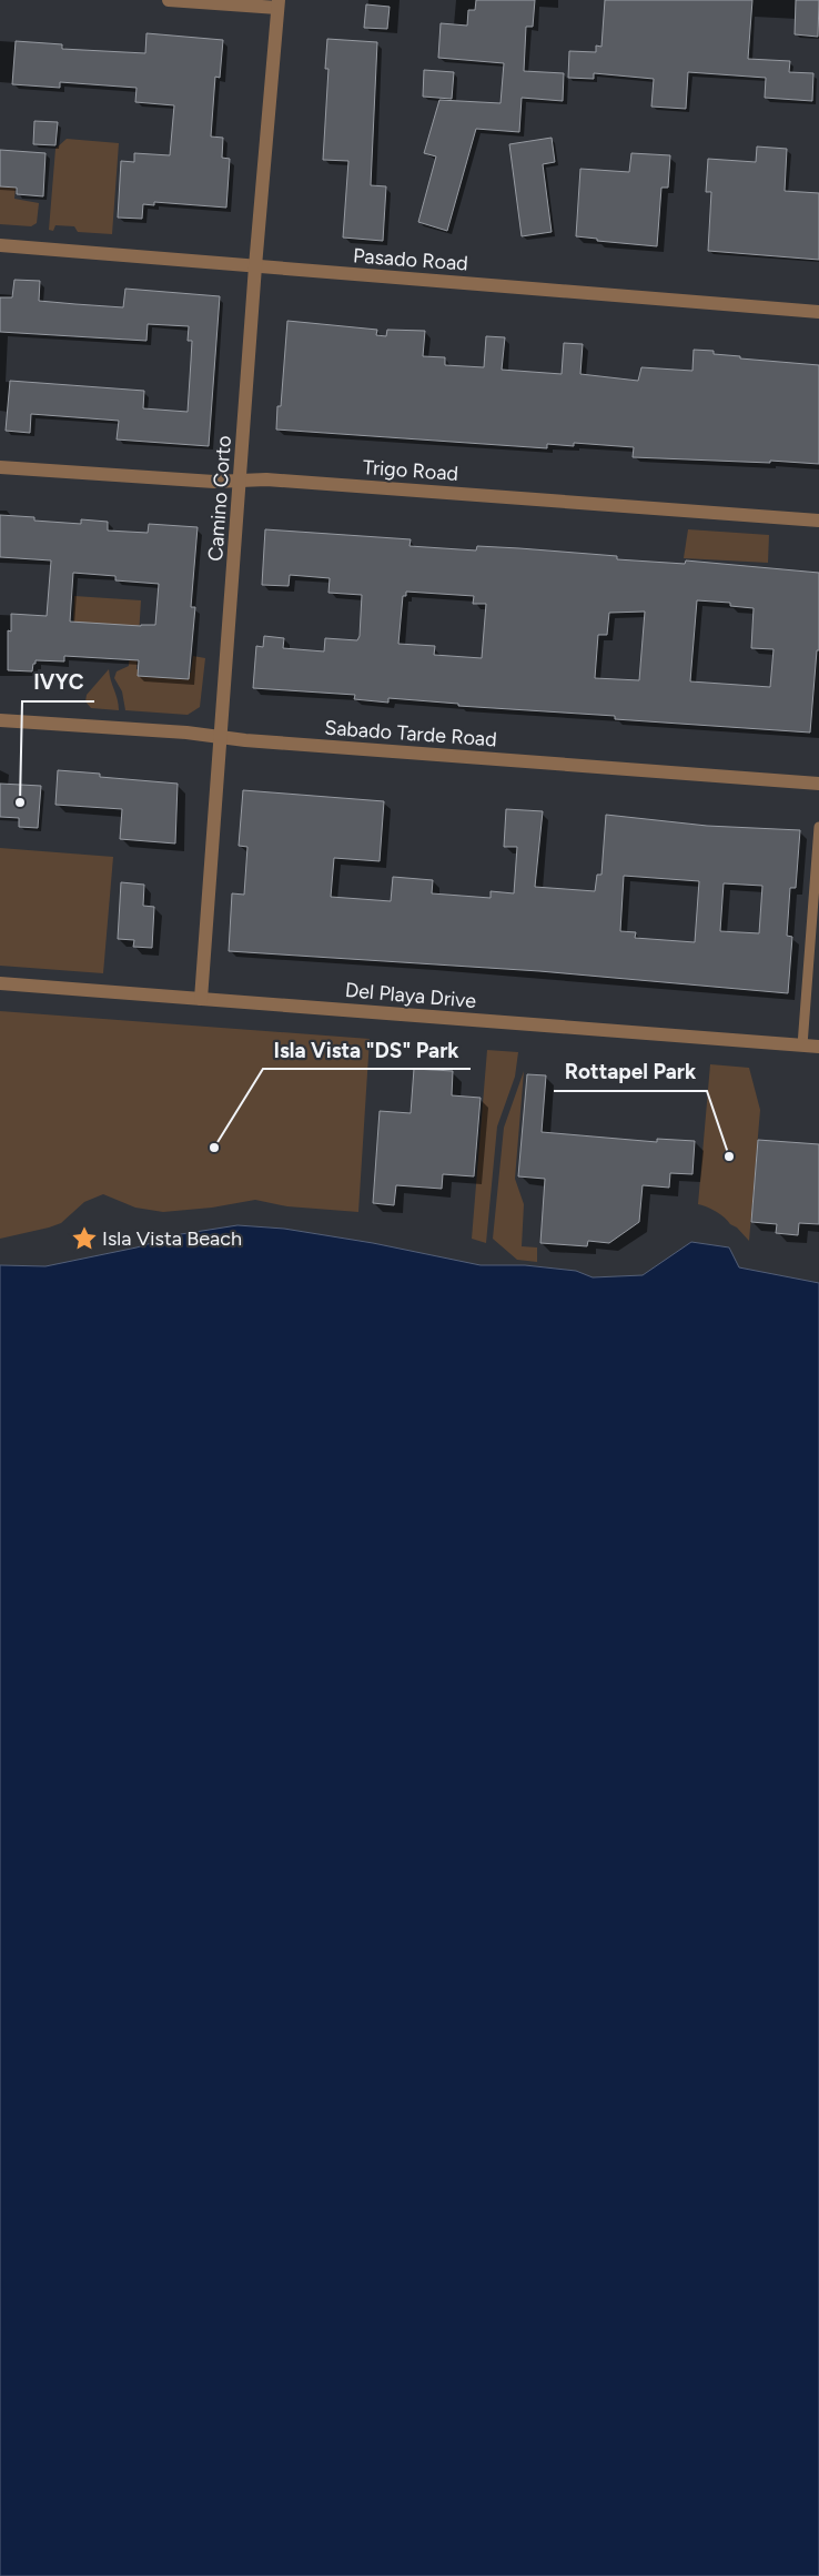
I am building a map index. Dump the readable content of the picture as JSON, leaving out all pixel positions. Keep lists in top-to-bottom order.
{
  "streets": {
    "street": [
      "Pasado Road",
      "Trigo Road",
      "Camino Corto",
      "Sabado Tarde Road",
      "Del Playa Drive"
    ]
  },
  "crossings": [
    ["Pasado Road", "Camino Corto"],
    ["Trigo Road", "Camino Corto"],
    ["Camino Corto", "Sabado Tarde Road"],
    ["Camino Corto", "Del Playa Drive"]
  ],
  "places": {
    "other": ["IVYC", "Isla Vista \"DS\" Park", "Rottapel Park"],
    "place": ["Isla Vista Beach"]
  }
}
